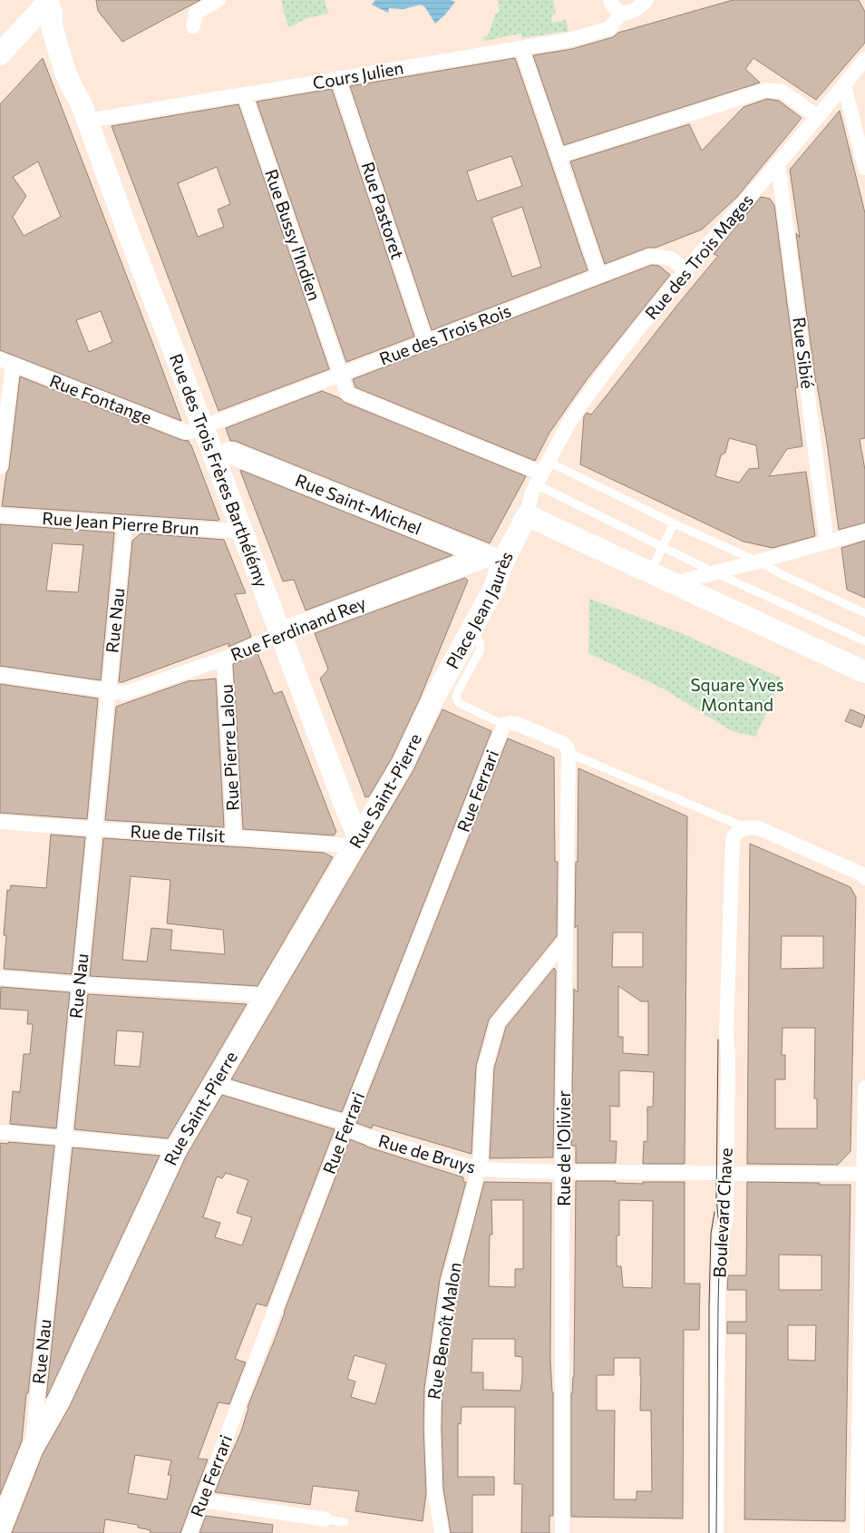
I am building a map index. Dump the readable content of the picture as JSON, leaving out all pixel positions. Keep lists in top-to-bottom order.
{
  "streets": {
    "street": [
      "Cours Julien",
      "Rue Pastoret",
      "Rue Bussy l'Indien",
      "Rue des Trois Mages",
      "Rue des Trois Rois",
      "Rue Sibié",
      "Rue Fontange",
      "Rue des Trois Frères Barthélémy",
      "Rue Saint-Michel",
      "Rue Jean Pierre Brun",
      "Place Jean Jaurès",
      "Rue Nau",
      "Rue Ferdinand Rey",
      "Rue Pierre Lalou",
      "Rue Saint-Pierre",
      "Rue Ferrari",
      "Rue de Tilsit",
      "Rue de l'Olivier",
      "Rue de Bruys",
      "Boulevard Chave",
      "Rue Benoît Malon"
    ]
  },
  "crossings": [
    ["Cours Julien", "Rue Pastoret"],
    ["Cours Julien", "Rue Bussy l'Indien"],
    ["Cours Julien", "Rue des Trois Frères Barthélémy"],
    ["Rue Pastoret", "Rue des Trois Rois"],
    ["Rue Bussy l'Indien", "Rue des Trois Mages"],
    ["Rue Bussy l'Indien", "Rue des Trois Rois"],
    ["Rue Bussy l'Indien", "Place Jean Jaurès"],
    ["Rue des Trois Mages", "Rue des Trois Rois"],
    ["Rue des Trois Mages", "Rue Sibié"],
    ["Rue des Trois Mages", "Place Jean Jaurès"],
    ["Rue des Trois Rois", "Rue Fontange"],
    ["Rue des Trois Rois", "Rue des Trois Frères Barthélémy"],
    ["Rue Fontange", "Rue des Trois Frères Barthélémy"],
    ["Rue des Trois Frères Barthélémy", "Rue Saint-Michel"],
    ["Rue des Trois Frères Barthélémy", "Rue Jean Pierre Brun"],
    ["Rue des Trois Frères Barthélémy", "Rue Ferdinand Rey"],
    ["Rue des Trois Frères Barthélémy", "Rue Saint-Pierre"],
    ["Rue des Trois Frères Barthélémy", "Rue de Tilsit"],
    ["Rue Saint-Michel", "Place Jean Jaurès"],
    ["Rue Saint-Michel", "Rue Ferdinand Rey"],
    ["Rue Jean Pierre Brun", "Rue Nau"],
    ["Place Jean Jaurès", "Rue Ferdinand Rey"],
    ["Place Jean Jaurès", "Rue Saint-Pierre"],
    ["Rue Nau", "Rue Ferdinand Rey"],
    ["Rue Nau", "Rue Saint-Pierre"],
    ["Rue Nau", "Rue de Tilsit"],
    ["Rue Ferdinand Rey", "Rue Pierre Lalou"],
    ["Rue Pierre Lalou", "Rue de Tilsit"],
    ["Rue Saint-Pierre", "Rue de Tilsit"],
    ["Rue Saint-Pierre", "Rue de Bruys"],
    ["Rue Ferrari", "Rue de Bruys"],
    ["Rue de l'Olivier", "Rue de Bruys"],
    ["Rue de l'Olivier", "Rue Benoît Malon"],
    ["Rue de Bruys", "Boulevard Chave"],
    ["Rue de Bruys", "Rue Benoît Malon"]
  ],
  "parks": ["Square Yves Montand"]
}
